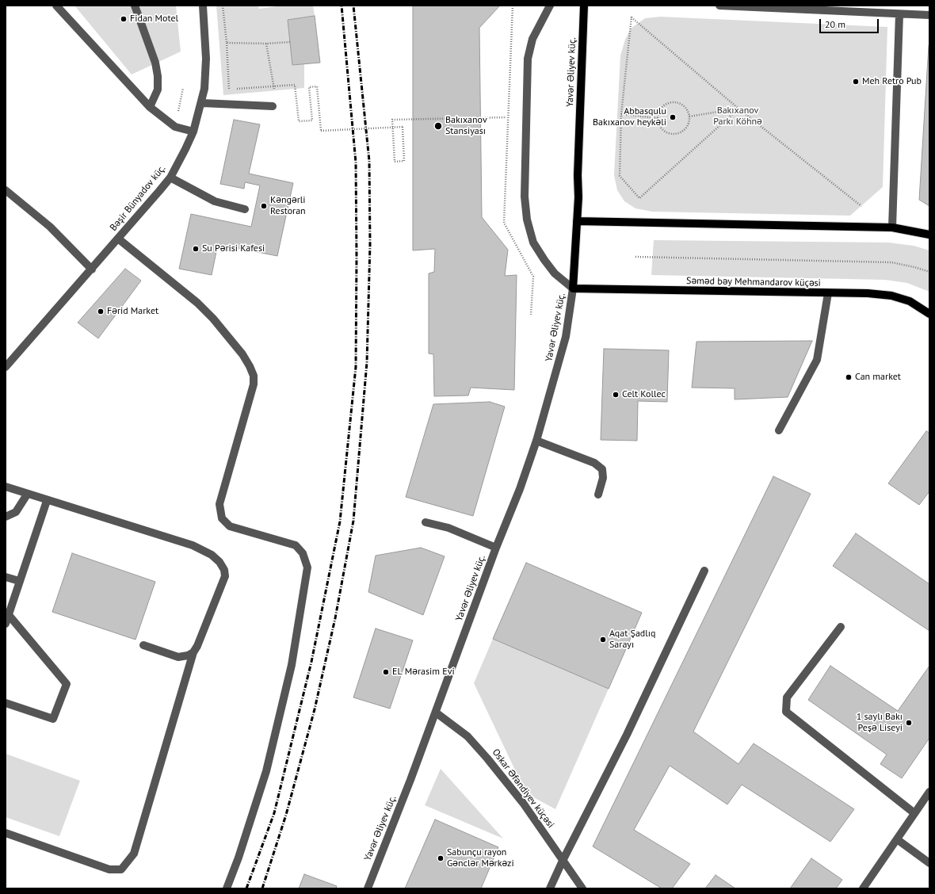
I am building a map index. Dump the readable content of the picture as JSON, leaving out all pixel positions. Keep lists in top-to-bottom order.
{
  "streets": {
    "main road": ["Yavər Əliyev küç.", "Səməd bəy Mehmandarov küçəsi"],
    "street": ["Bəşir Bünyadov küç.", "Oskar Əfəndiyev küçəsi"]
  },
  "crossings": [
    ["Yavər Əliyev küç.", "Səməd bəy Mehmandarov küçəsi"],
    ["Yavər Əliyev küç.", "Oskar Əfəndiyev küçəsi"]
  ],
  "parks": ["Bakıxanov Parkı Köhnə"],
  "places": [
    "Fidan Motel",
    "Meh Retro Pub",
    "Abbasqulu Bakıxanov heykəli",
    "Bakıxanov Stansiyası",
    "Kəngərli Restoran",
    "Su Pərisi Kafesi",
    "Fərid Market",
    "Can market",
    "Celt Kollec",
    "Aqat Şadlıq Sarayı",
    "EL Mərasim Evi",
    "1 saylı Bakı Peşə Liseyi",
    "Sabunçu rayon Gənclər Mərkəzi"
  ],
  "scale_bar": "20 m"
}
